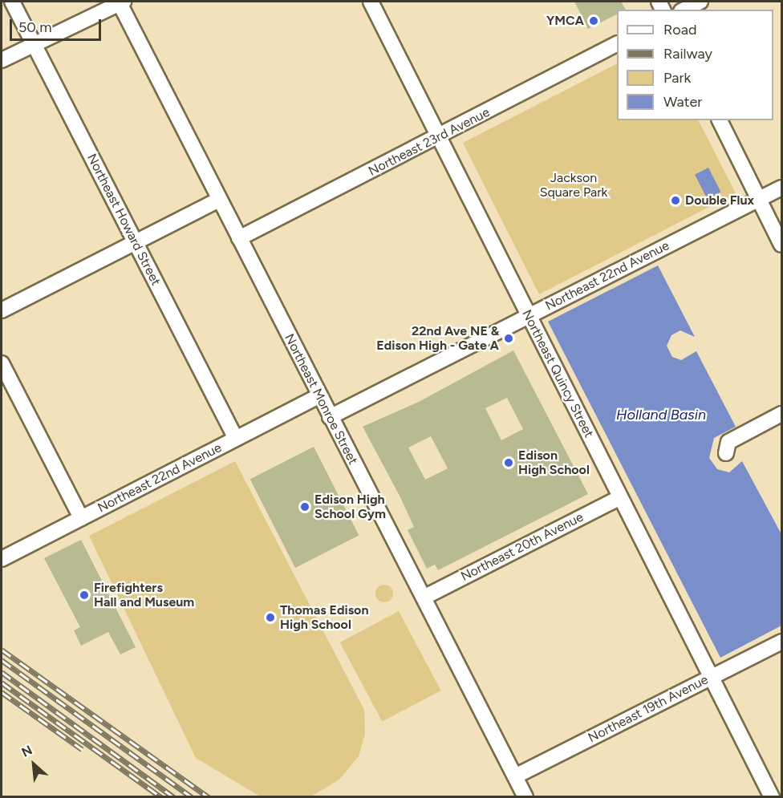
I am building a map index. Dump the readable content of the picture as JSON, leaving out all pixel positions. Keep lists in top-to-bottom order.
{
  "streets": {
    "street": [
      "Northeast 23rd Avenue",
      "Northeast Howard Street",
      "Northeast 22nd Avenue",
      "Northeast Quincy Street",
      "Northeast Monroe Street",
      "Northeast 20th Avenue",
      "Northeast 19th Avenue"
    ]
  },
  "crossings": [
    ["Northeast 23rd Avenue", "Northeast Quincy Street"],
    ["Northeast 23rd Avenue", "Northeast Monroe Street"],
    ["Northeast Howard Street", "Northeast 22nd Avenue"],
    ["Northeast 22nd Avenue", "Northeast Quincy Street"],
    ["Northeast 22nd Avenue", "Northeast Monroe Street"],
    ["Northeast Quincy Street", "Northeast 20th Avenue"],
    ["Northeast Quincy Street", "Northeast 19th Avenue"],
    ["Northeast Monroe Street", "Northeast 20th Avenue"],
    ["Northeast Monroe Street", "Northeast 19th Avenue"]
  ],
  "water": ["Holland Basin"],
  "parks": ["Jackson Square Park"],
  "places": [
    "YMCA",
    "Double Flux",
    "22nd Ave NE & Edison High - Gate A",
    "Edison High School",
    "Edison High School Gym",
    "Firefighters Hall and Museum",
    "Thomas Edison High School"
  ],
  "legend": [
    "Road",
    "Railway",
    "Park",
    "Water"
  ],
  "scale_bar": "50 m",
  "north": "top left"
}
